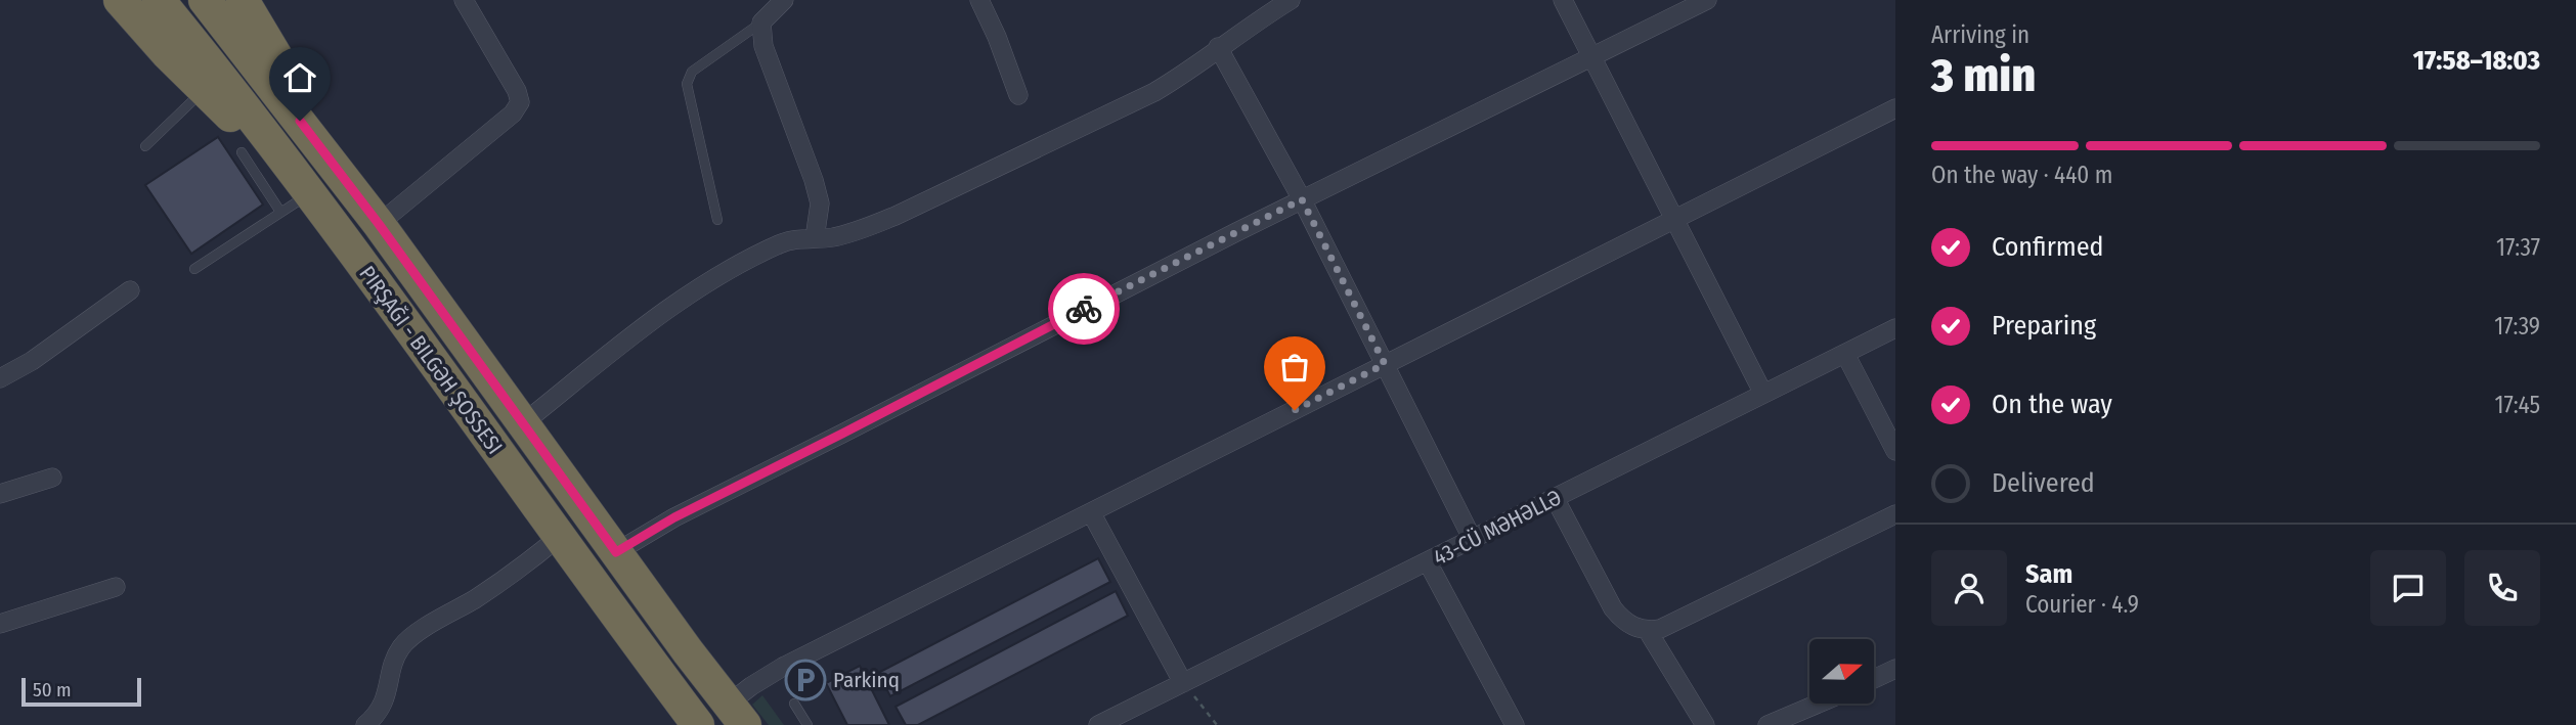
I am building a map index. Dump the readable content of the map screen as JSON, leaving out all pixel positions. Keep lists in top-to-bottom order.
{
  "streets": {
    "street": ["43-CÜ MƏHƏLLƏ"]
  },
  "places": {
    "parking": ["Parkinq"]
  },
  "scale_bar": "50 m",
  "north": "right",
  "page": {
    "heading": ["3 min", "Arriving in", "17:58–18:03"],
    "panel": ["Sam", "Courier · 4.9"],
    "bar": "On the way · 440 m",
    "list": [
      ["Confirmed", "17:37"],
      ["Preparing", "17:39"],
      ["On the way", "17:45"],
      "Delivered"
    ],
    "scale": "50 m"
  }
}
